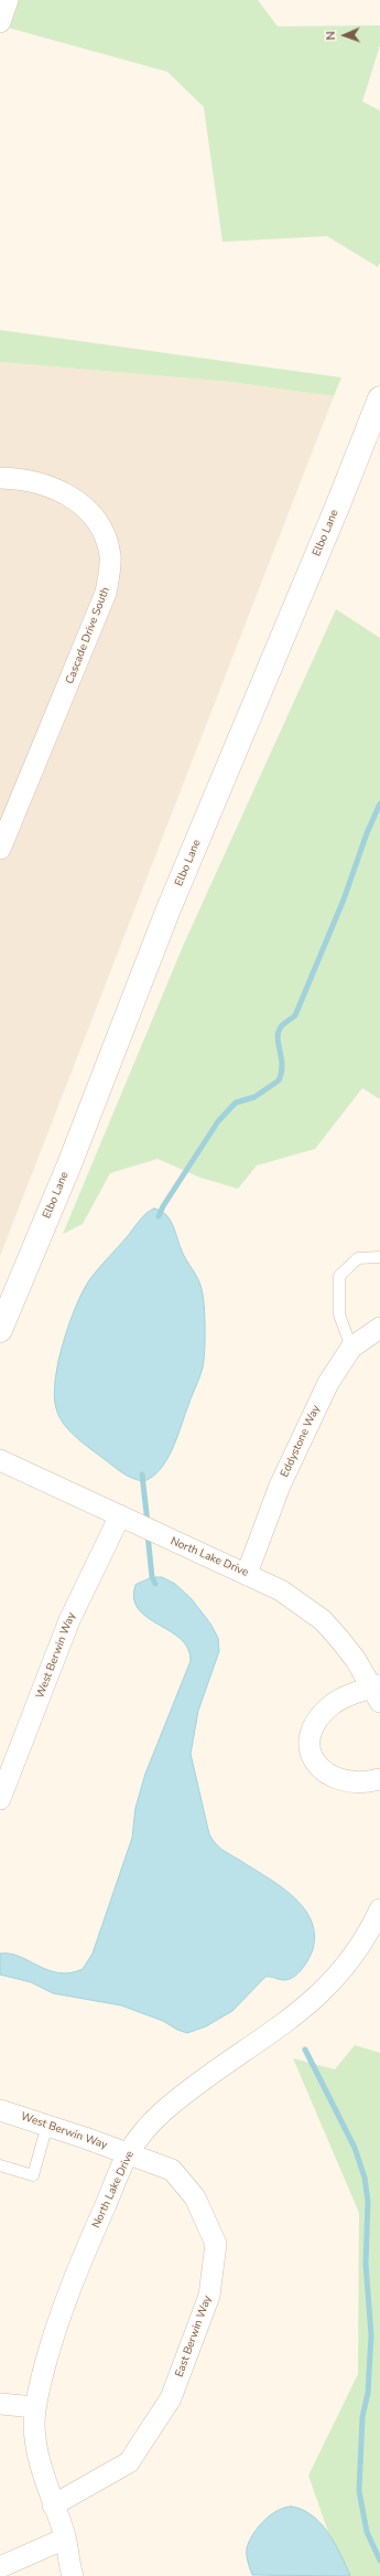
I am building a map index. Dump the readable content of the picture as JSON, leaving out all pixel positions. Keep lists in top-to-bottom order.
{
  "streets": {
    "street": [
      "Elbo Lane",
      "Cascade Drive South",
      "Eddystone Way",
      "North Lake Drive",
      "West Berwin Way",
      "East Berwin Way"
    ]
  },
  "crossings": [
    ["Eddystone Way", "North Lake Drive"],
    ["North Lake Drive", "West Berwin Way"],
    ["North Lake Drive", "East Berwin Way"],
    ["West Berwin Way", "East Berwin Way"]
  ],
  "north": "left"
}
